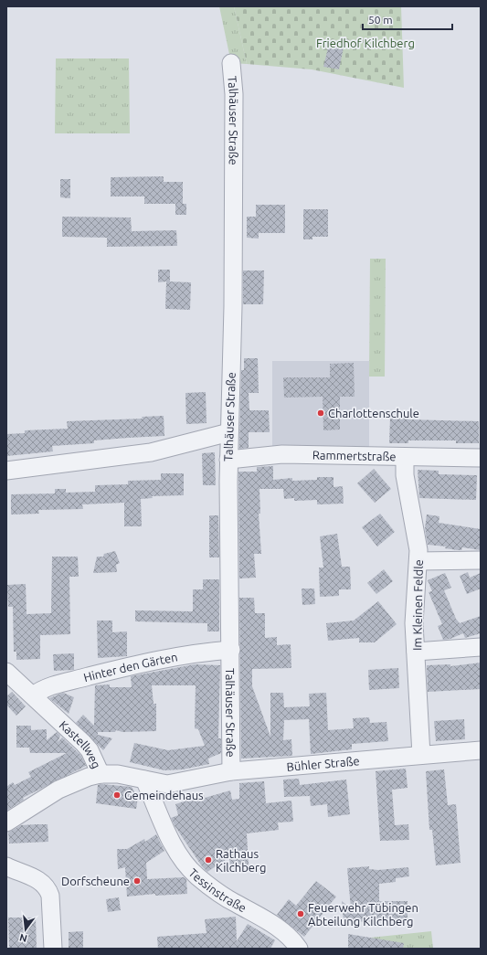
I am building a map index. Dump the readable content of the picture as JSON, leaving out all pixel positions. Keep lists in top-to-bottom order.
{
  "streets": {
    "street": [
      "Talhäuser Straße",
      "Rammertstraße",
      "Im Kleinen Feldle",
      "Hinter den Gärten",
      "Kastellweg",
      "Bühler Straße",
      "Tessinstraße"
    ]
  },
  "crossings": [
    ["Talhäuser Straße", "Rammertstraße"],
    ["Talhäuser Straße", "Hinter den Gärten"],
    ["Talhäuser Straße", "Bühler Straße"],
    ["Rammertstraße", "Im Kleinen Feldle"],
    ["Im Kleinen Feldle", "Bühler Straße"],
    ["Hinter den Gärten", "Kastellweg"],
    ["Kastellweg", "Bühler Straße"],
    ["Kastellweg", "Tessinstraße"]
  ],
  "parks": ["Friedhof Kilchberg"],
  "places": [
    "Charlottenschule",
    "Gemeindehaus",
    "Rathaus Kilchberg",
    "Dorfscheune",
    "Feuerwehr Tübingen Abteilung Kilchberg"
  ],
  "scale_bar": "50 m",
  "north": "bottom"
}
